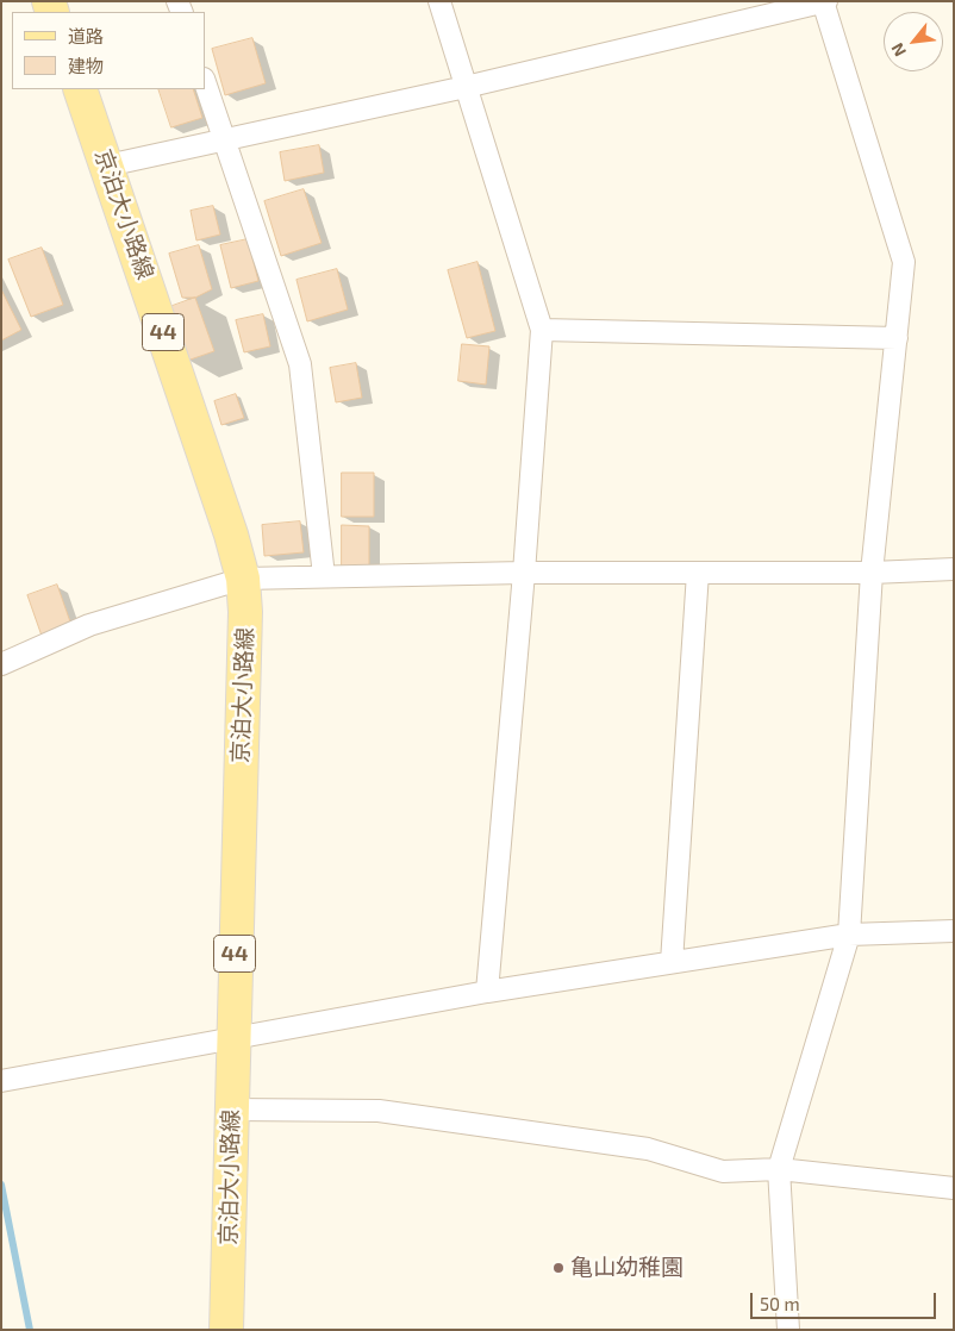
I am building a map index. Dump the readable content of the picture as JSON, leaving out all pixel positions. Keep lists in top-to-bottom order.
{
  "streets": {
    "main road": ["京泊大小路線", "44"]
  },
  "places": ["亀山幼稚園"],
  "legend": ["道路", "建物"],
  "scale_bar": "50 m",
  "north": "bottom left"
}
